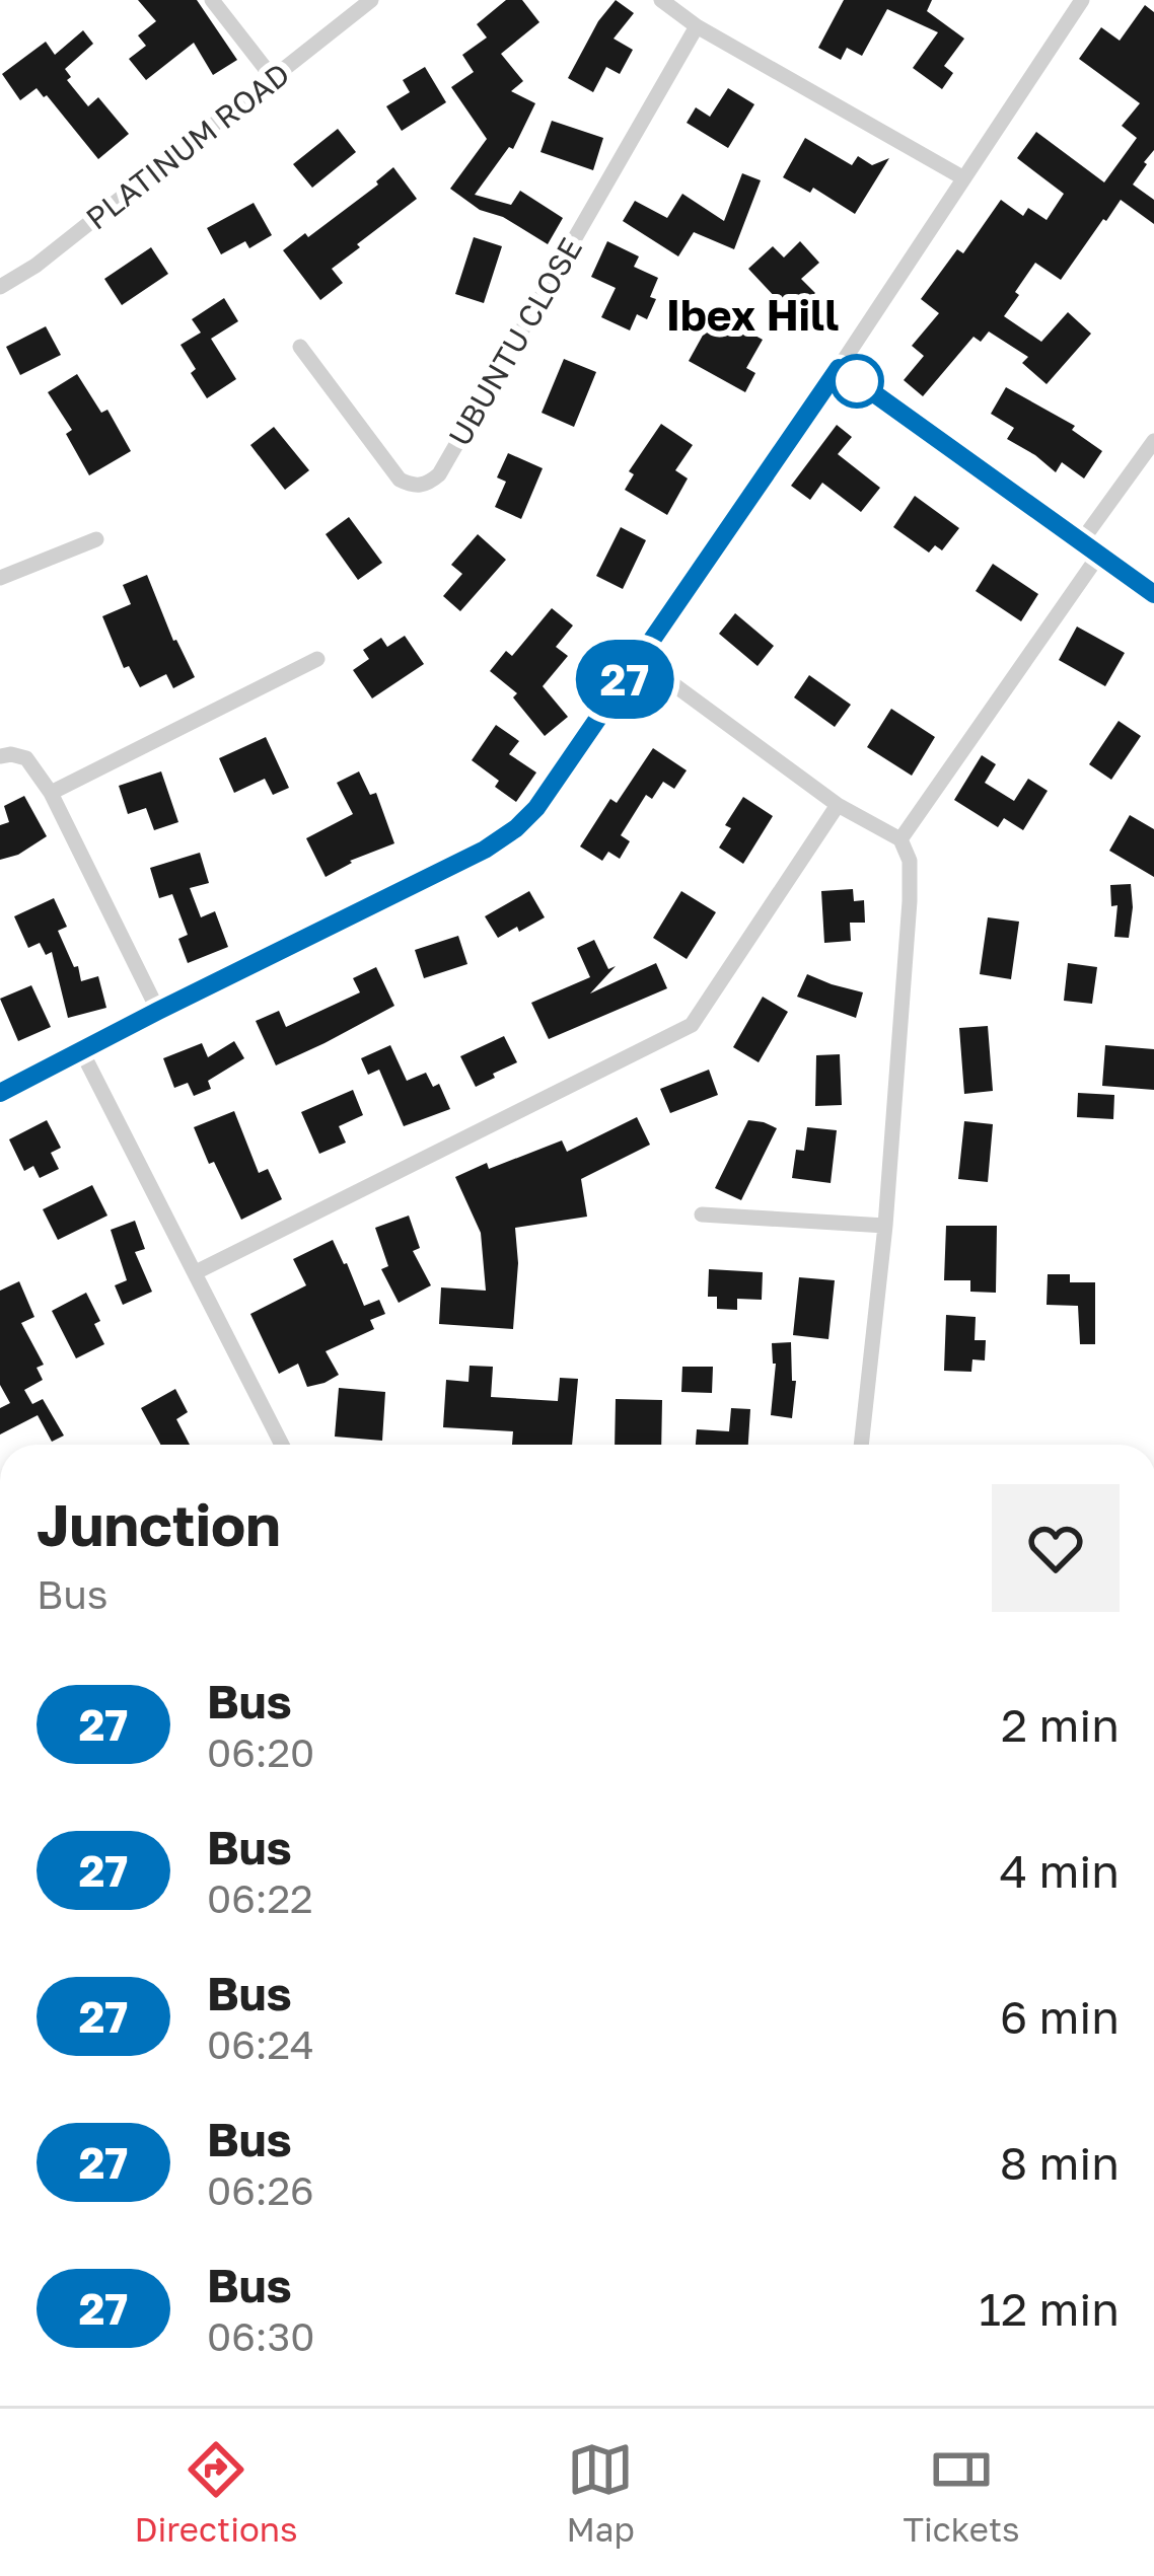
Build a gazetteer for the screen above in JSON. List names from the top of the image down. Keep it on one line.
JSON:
{"streets":{"street":["PLATINUM ROAD","UBUNTU CLOSE"]},"districts":["Ibex Hill"],"lines":["bus line 27"],"page":{"on_map":"27","heading":["Junction","Bus"],"list":[{"mark":"27","name":"Bus","note":"06:20","value":"2 min"},{"mark":"27","name":"Bus","note":"06:22","value":"4 min"},{"mark":"27","name":"Bus","note":"06:24","value":"6 min"},{"mark":"27","name":"Bus","note":"06:26","value":"8 min"},{"mark":"27","name":"Bus","note":"06:30","value":"12 min"}],"tabs":["Directions","Map","Tickets"]}}
